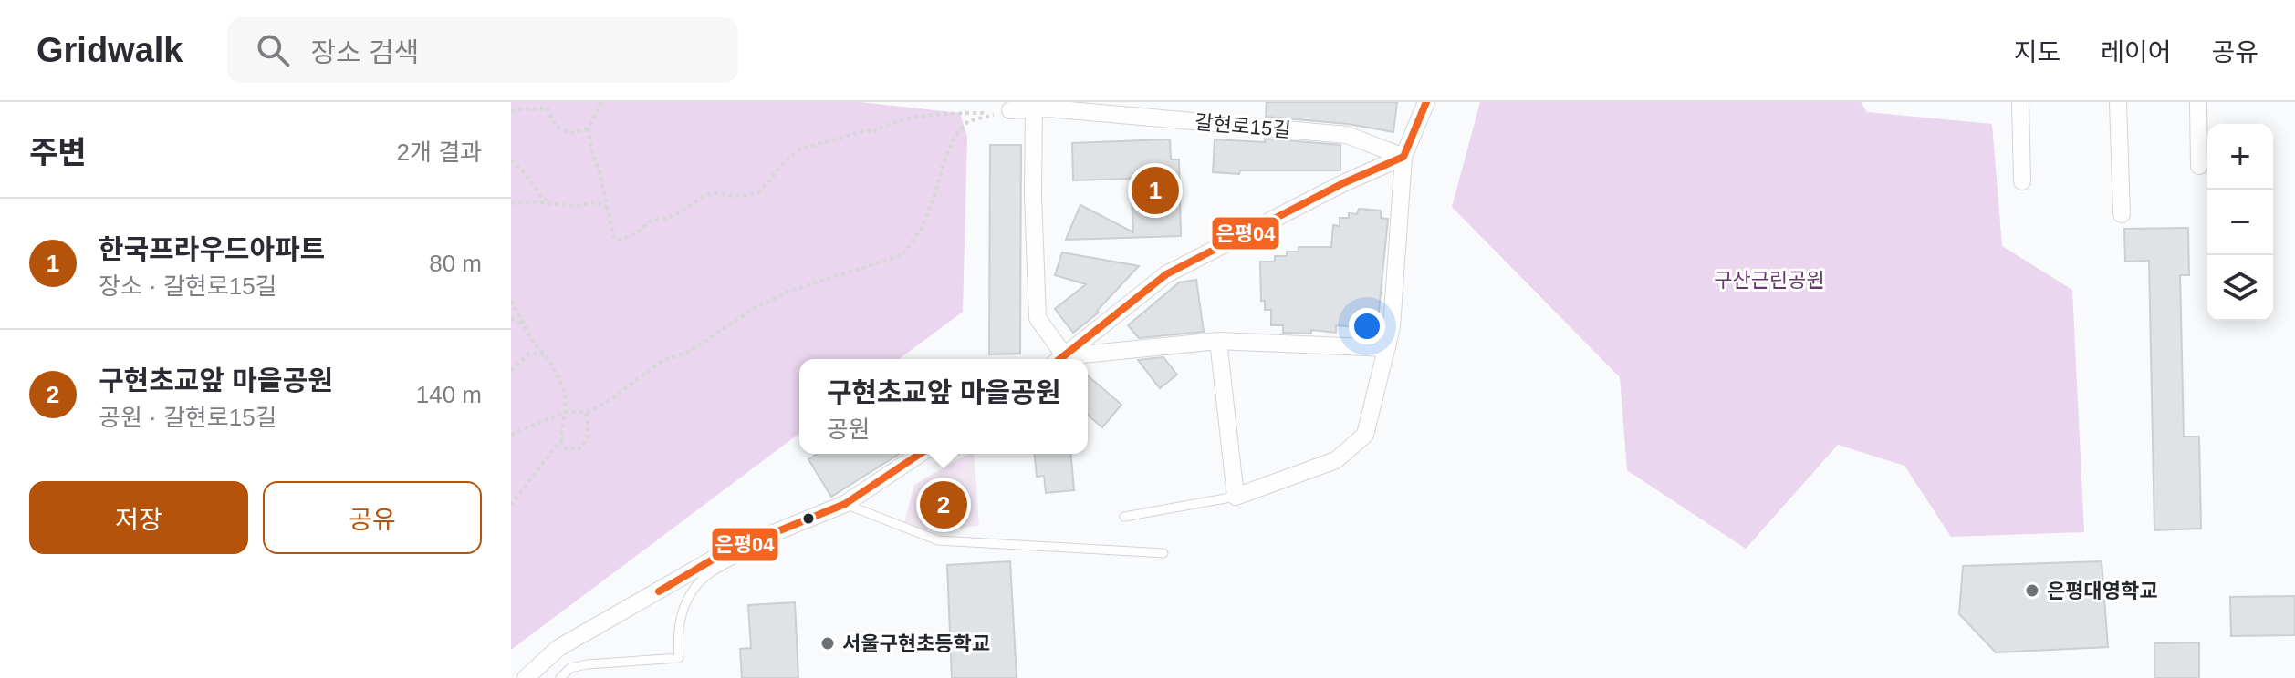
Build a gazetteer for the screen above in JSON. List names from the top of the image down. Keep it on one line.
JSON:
{"streets":{"street":["갈현로15길"]},"parks":["구산근린공원"],"places":["은평대영학교","서울구현초등학교"],"lines":["transit line 은평04"],"page":{"header":"Gridwalk","search":"장소 검색","nav":["지도","레이어","공유"],"heading":["주변","2개 결과"],"map_buttons":["+","−"],"pins":["1","2"],"list":[{"mark":"1","name":"한국프라우드아파트","note":"장소 · 갈현로15길","value":"80 m"},{"mark":"2","name":"구현초교앞 마을공원","note":"공원 · 갈현로15길","value":"140 m"}],"popup":["구현초교앞 마을공원","공원"],"buttons":["저장","공유"]}}
